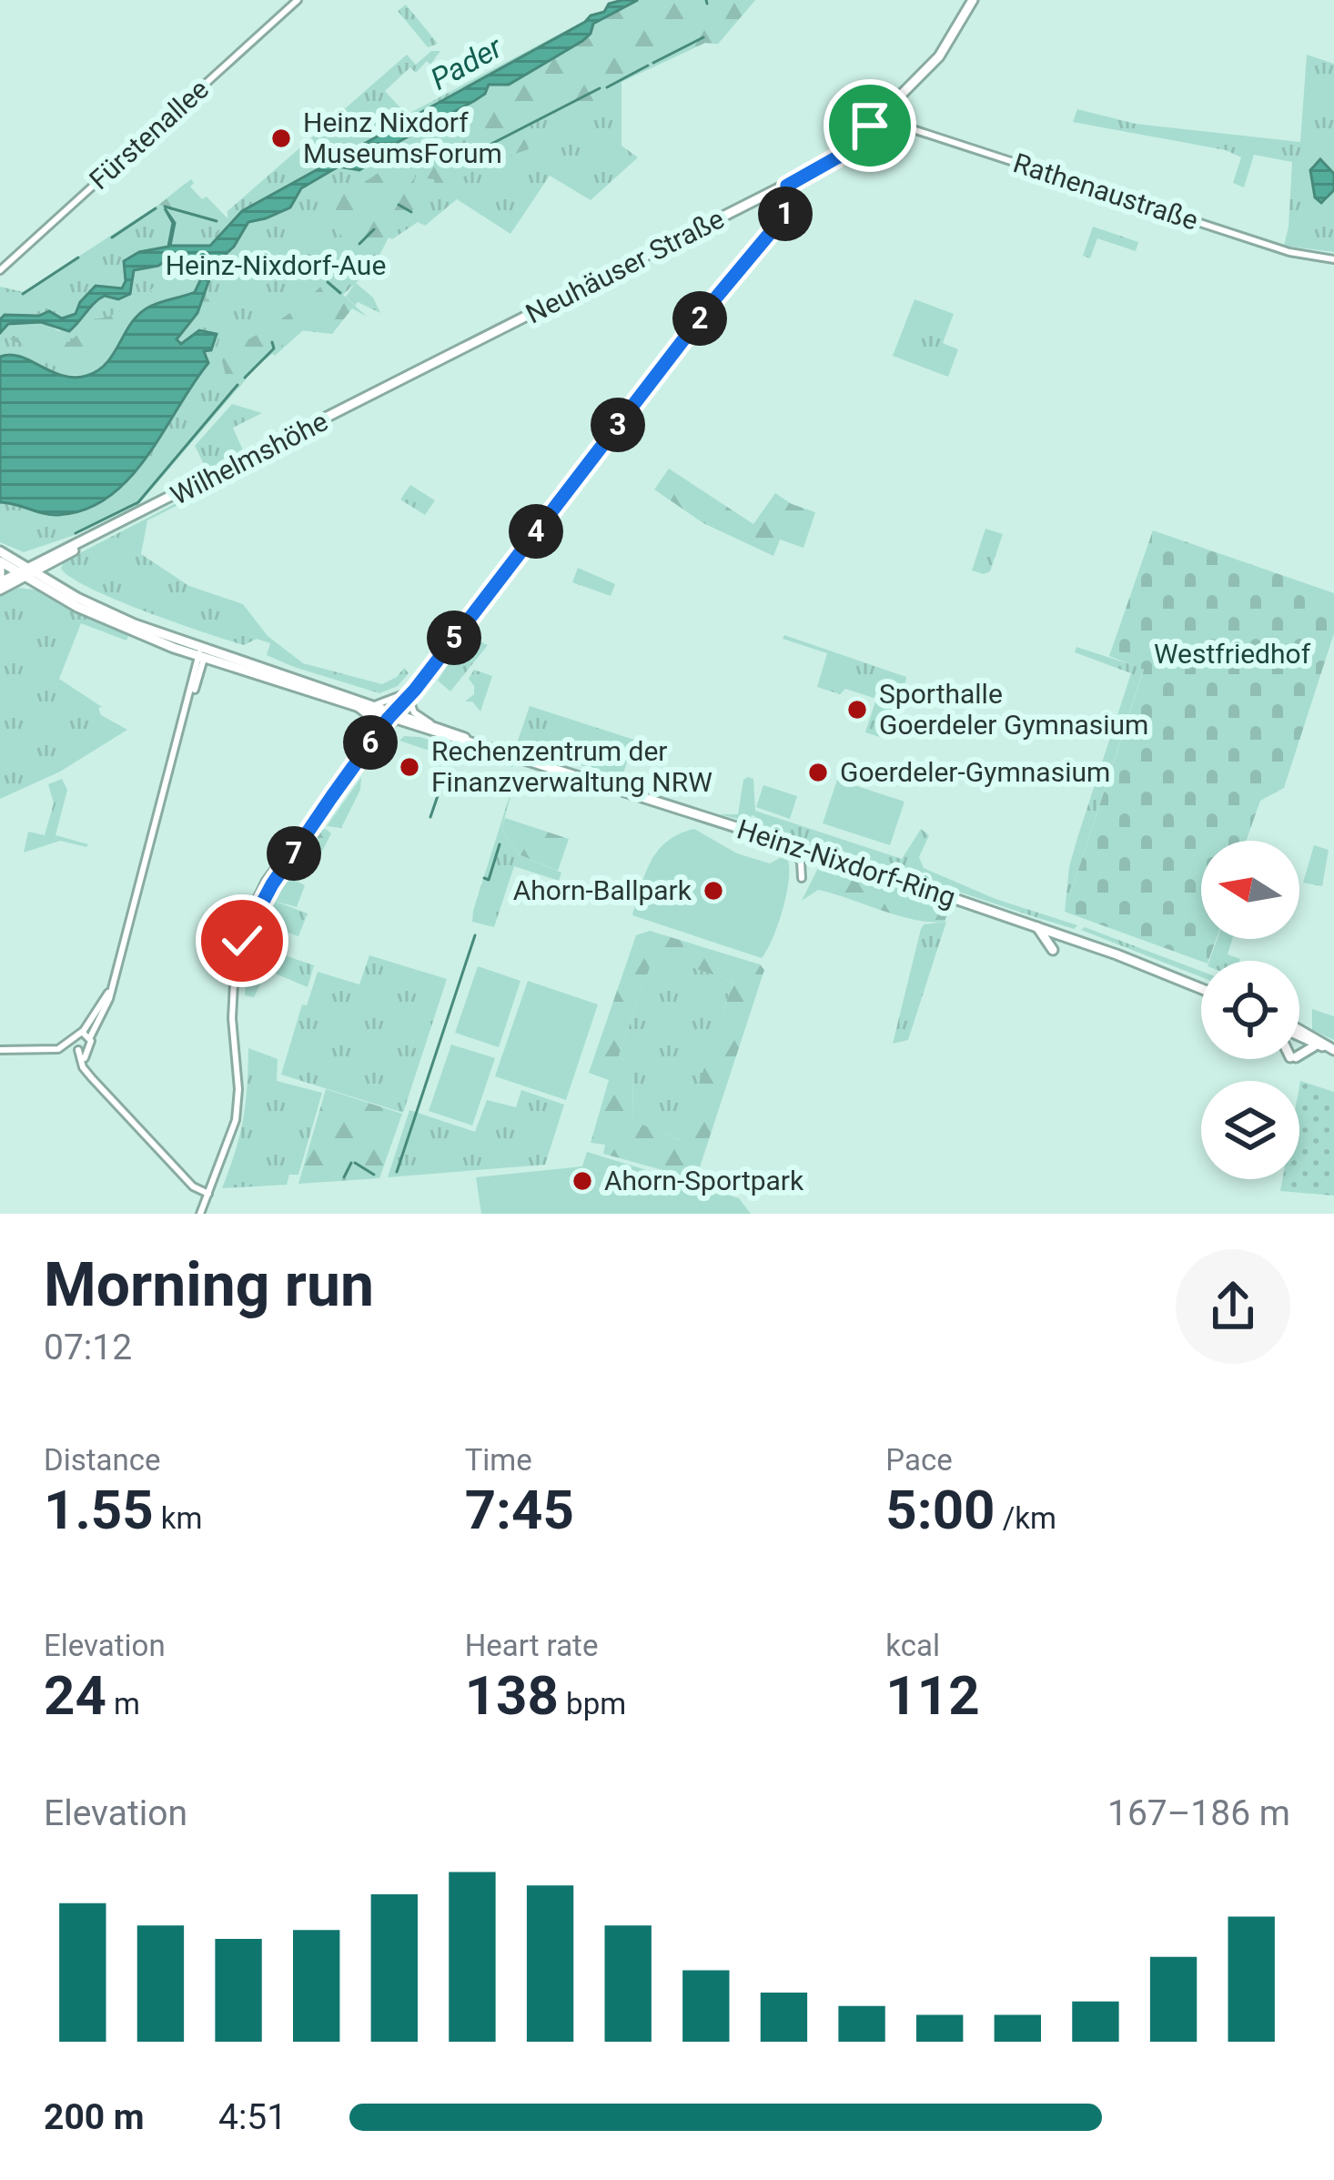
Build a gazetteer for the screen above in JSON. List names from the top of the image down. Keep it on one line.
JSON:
{"streets":{"main road":["Neuhäuser Straße","Wilhelmshöhe","Heinz-Nixdorf-Ring"],"street":["Fürstenallee","Rathenaustraße"]},"crossings":[["Rathenaustraße","Neuhäuser Straße"],["Neuhäuser Straße","Wilhelmshöhe"],["Wilhelmshöhe","Heinz-Nixdorf-Ring"]],"water":["Pader"],"parks":["Heinz-Nixdorf-Aue","Westfriedhof"],"places":["Heinz Nixdorf MuseumsForum","Sporthalle Goerdeler Gymnasium","Rechenzentrum der Finanzverwaltung NRW","Goerdeler-Gymnasium","Ahorn-Ballpark","Ahorn-Sportpark"],"north":"left","page":{"pins":["1","2","3","4","5","6","7"],"heading":["Morning run","07:12"],"stats":[["Distance","1.55 km"],["Time","7:45"],["Pace","5:00 /km"],["Elevation","24 m"],["Heart rate","138 bpm"],["kcal","112"]],"chart":["Elevation","167–186 m"],"list":[{"name":"200 m","note":"4:51"}]}}
